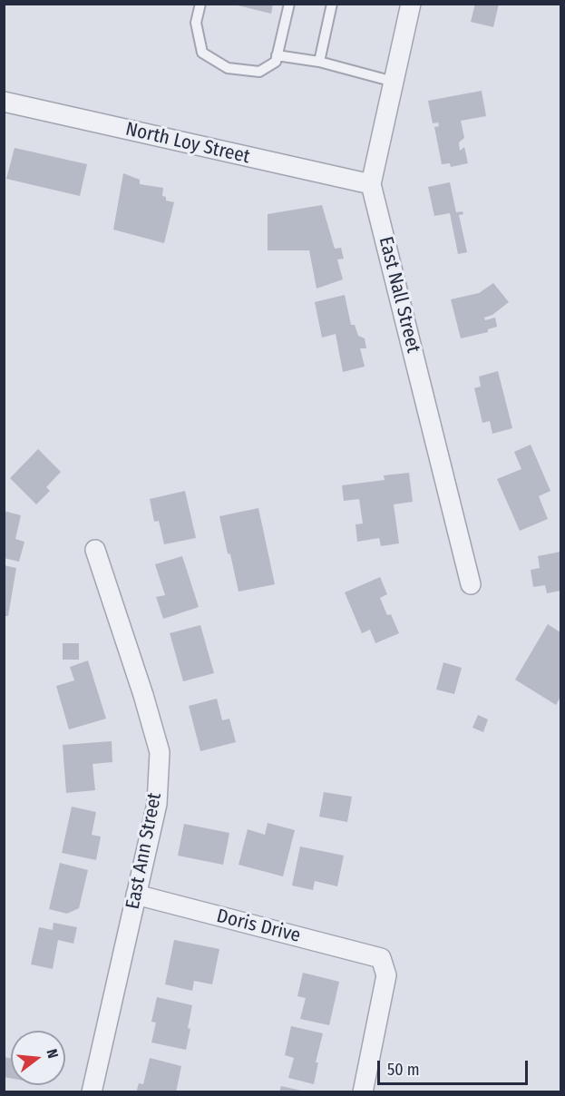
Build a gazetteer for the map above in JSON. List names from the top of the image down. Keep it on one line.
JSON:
{"streets":{"street":["North Loy Street","East Nall Street","East Ann Street","Doris Drive"]},"crossings":[["North Loy Street","East Nall Street"],["East Ann Street","Doris Drive"]],"scale_bar":"50 m","north":"right"}
